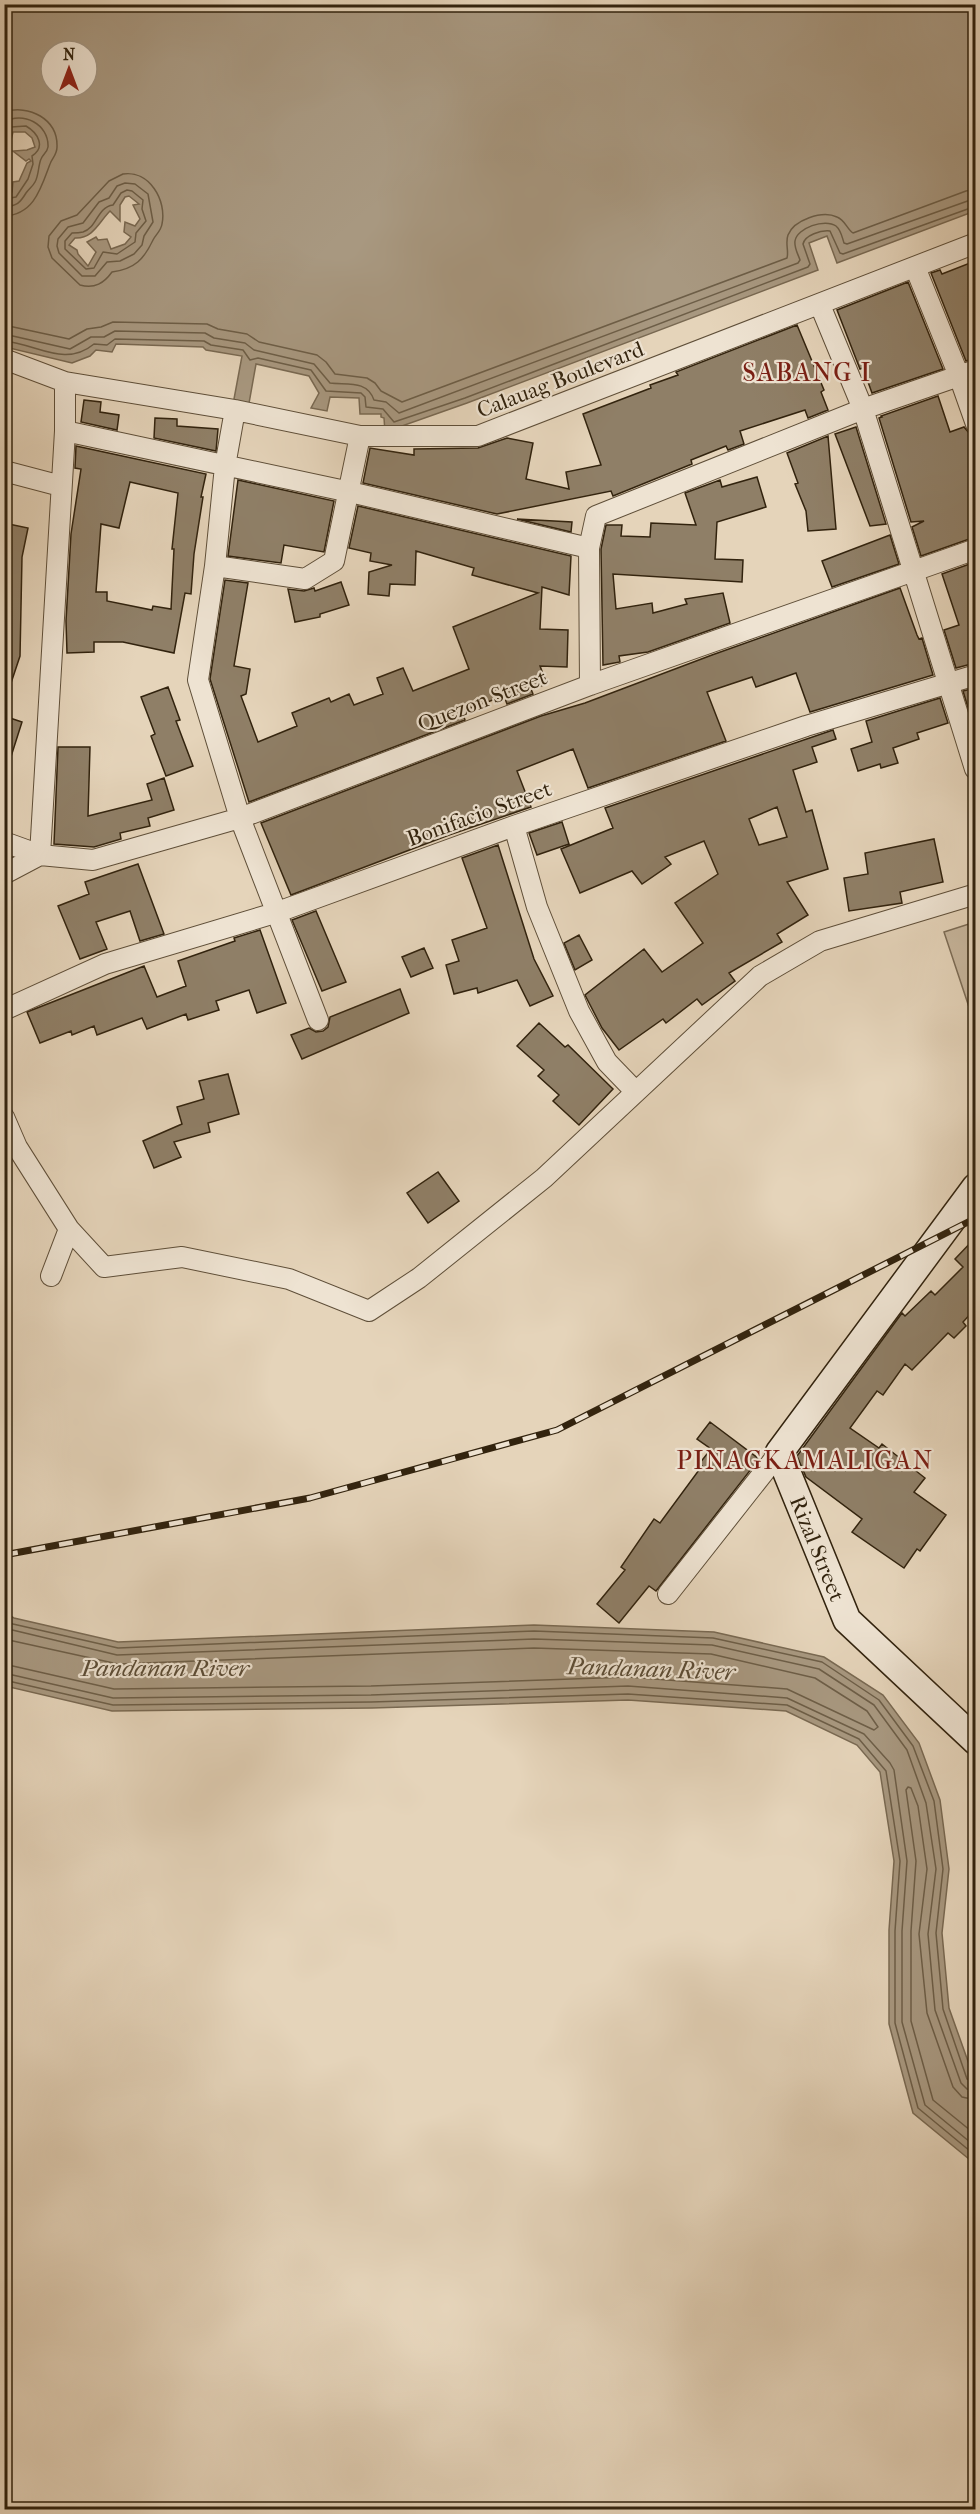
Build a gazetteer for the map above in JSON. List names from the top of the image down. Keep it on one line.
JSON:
{"streets":{"street":["Calauag Boulevard","Quezon Street","Bonifacio Street","Rizal Street"]},"districts":["SABANG I","PINAGKAMALIGAN"],"water":["Pandanan River"],"north":"top"}
